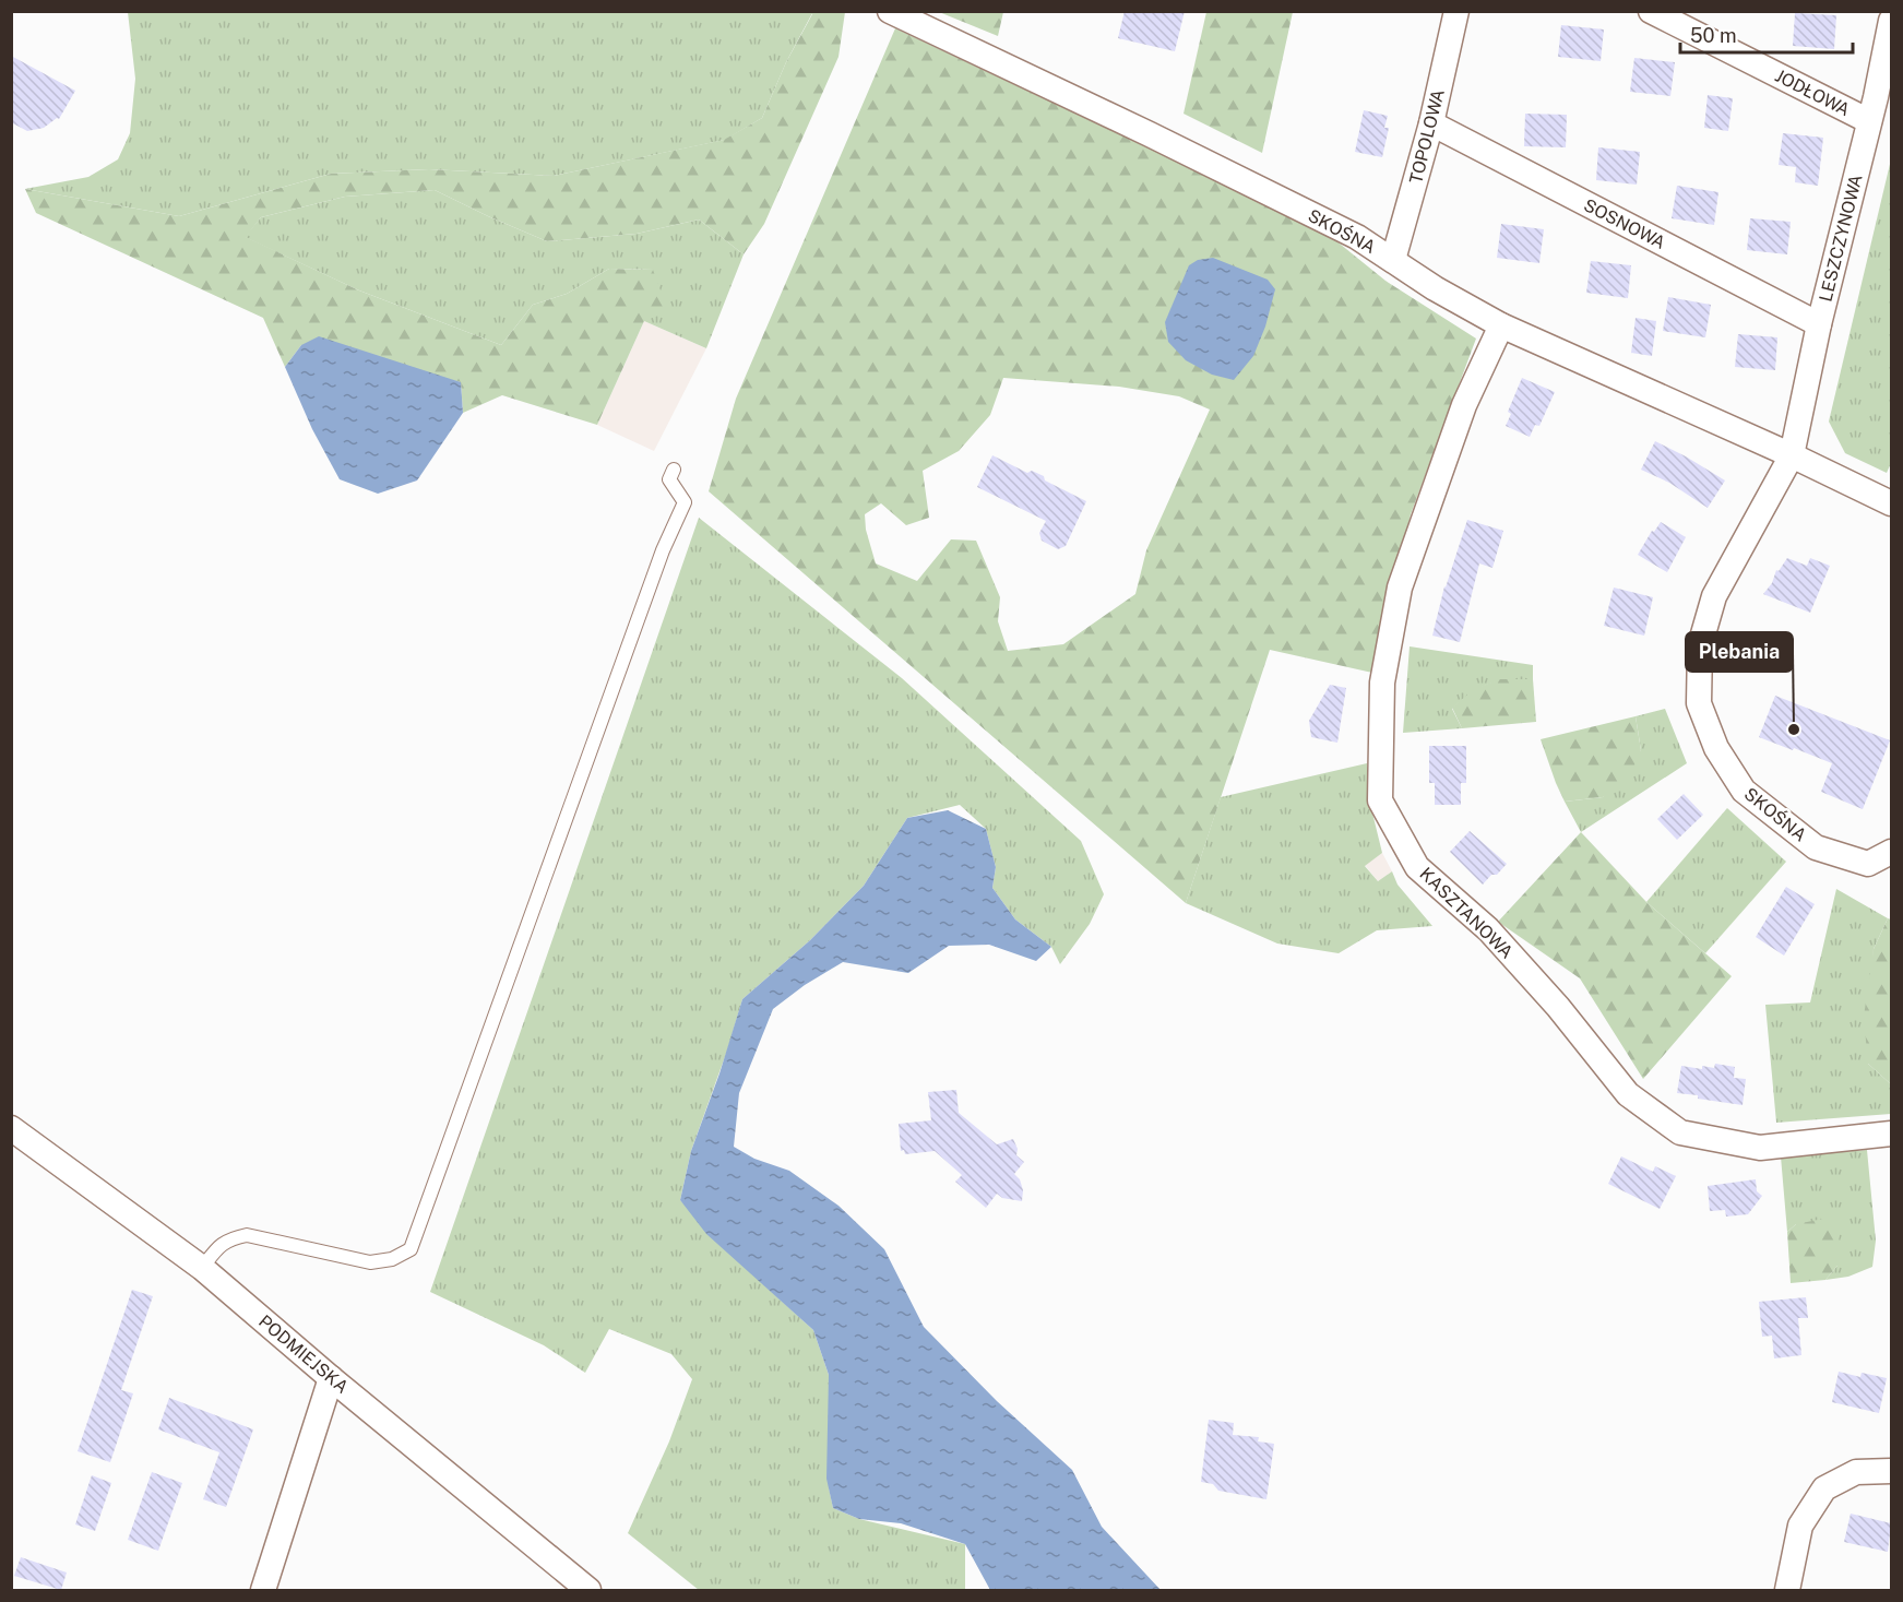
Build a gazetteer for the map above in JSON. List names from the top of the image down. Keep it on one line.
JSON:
{"streets":{"street":["JODŁOWA","TOPOLOWA","SOSNOWA","SKOŚNA","LESZCZYNOWA","KASZTANOWA","PODMIEJSKA"]},"crossings":[["JODŁOWA","LESZCZYNOWA"],["TOPOLOWA","SOSNOWA"],["TOPOLOWA","SKOŚNA"],["SOSNOWA","LESZCZYNOWA"],["SKOŚNA","LESZCZYNOWA"],["SKOŚNA","KASZTANOWA"]],"places":["Plebania"],"scale_bar":"50 m"}
